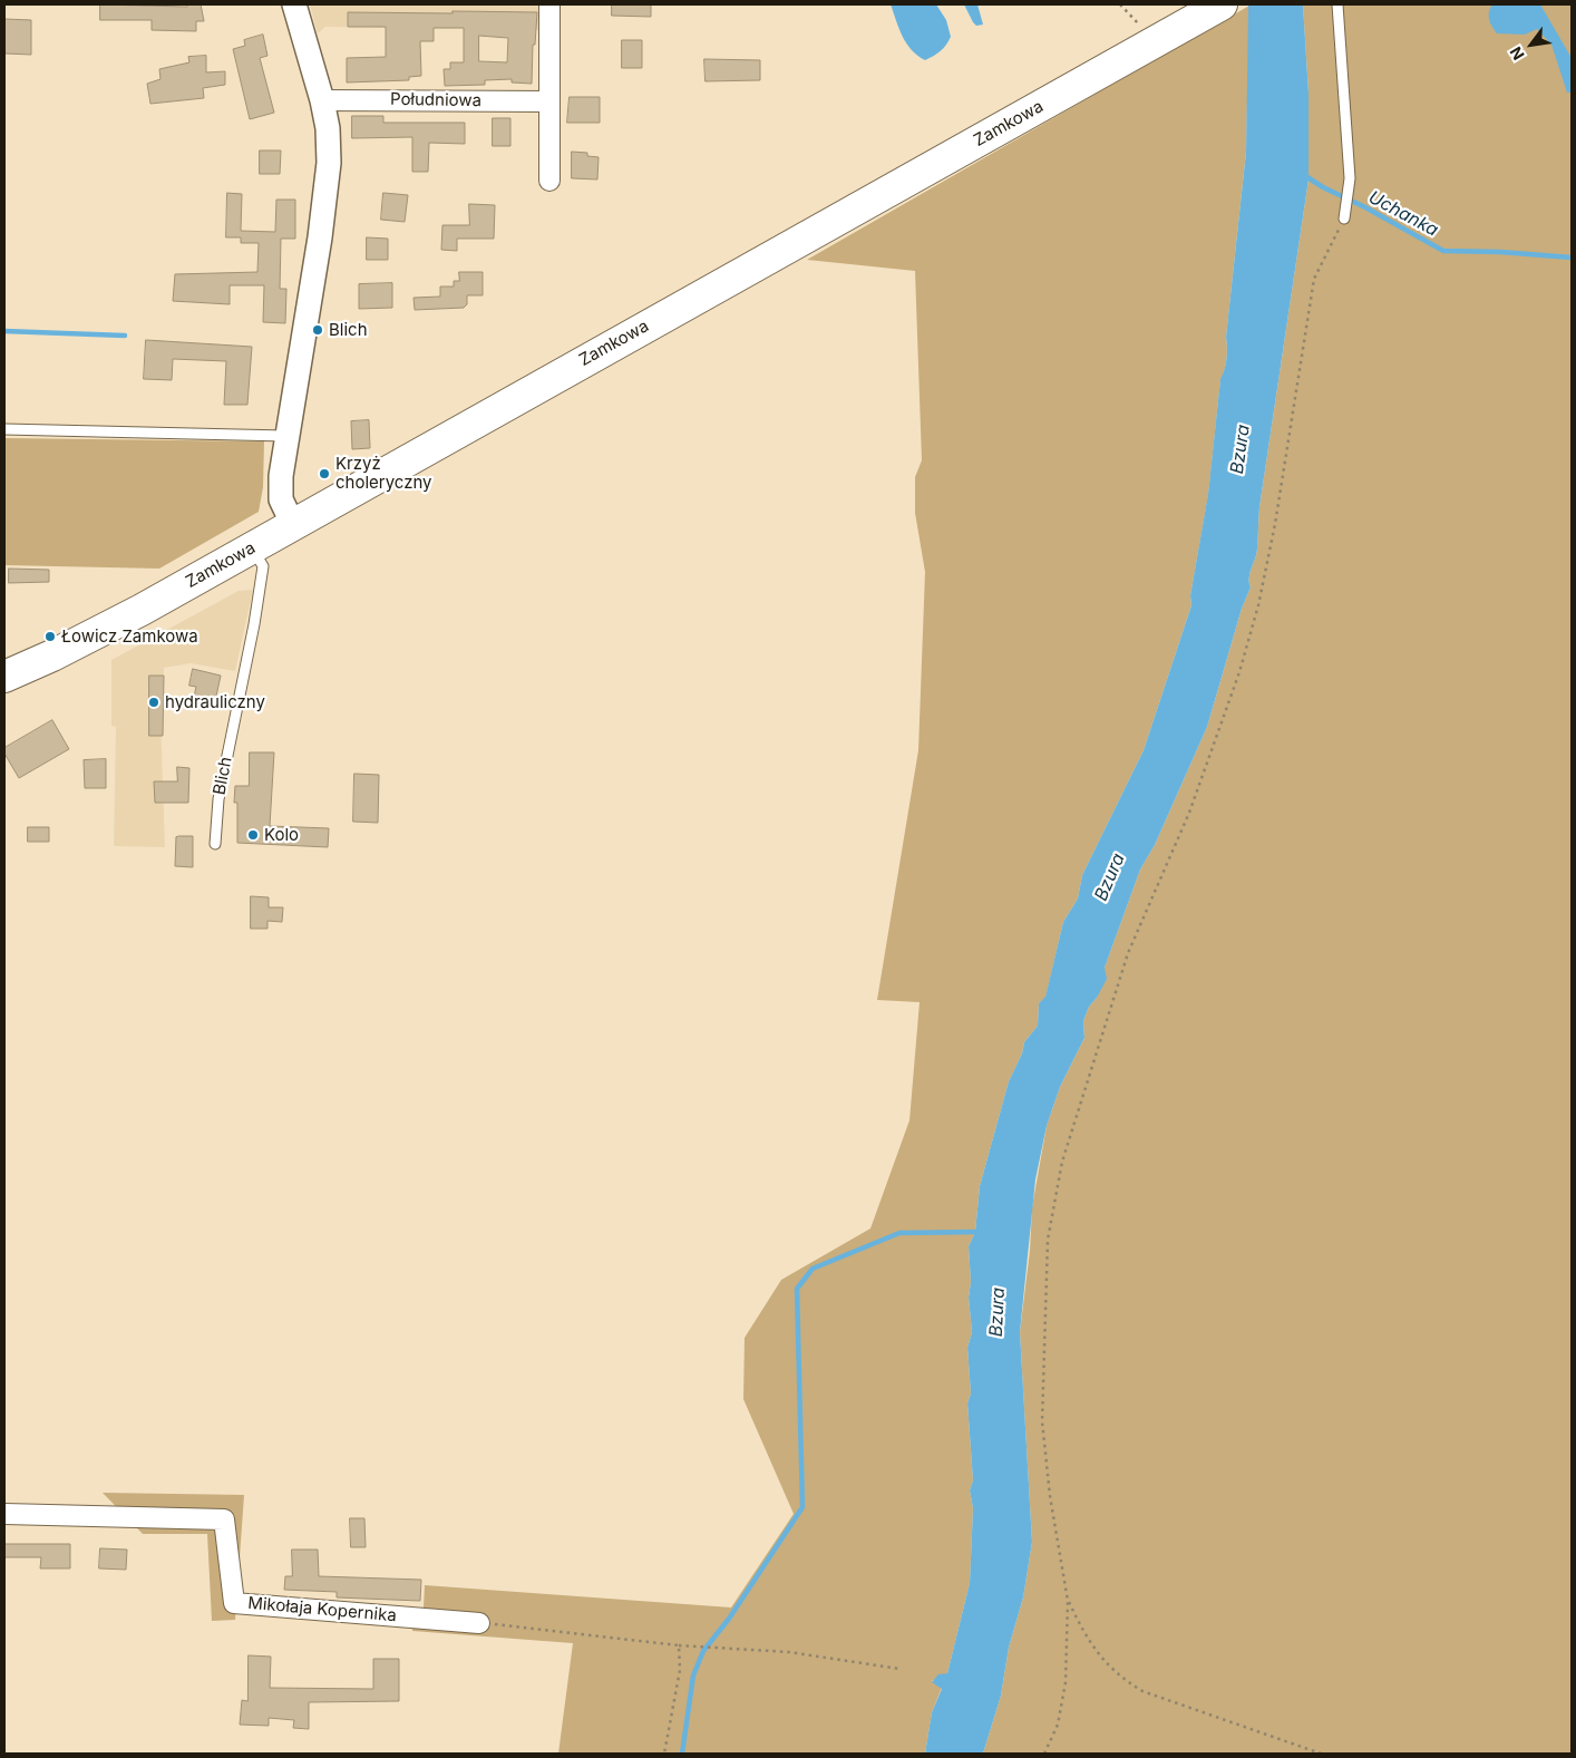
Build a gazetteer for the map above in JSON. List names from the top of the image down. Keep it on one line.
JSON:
{"streets":{"main road":["Zamkowa"],"street":["Południowa","Mikołaja Kopernika"],"lane":["Blich"]},"crossings":[["Zamkowa","Blich"]],"water":["Uchanka","Bzura"],"places":["Blich","Krzyż choleryczny","Łowicz Zamkowa","hydrauliczny","Kolo"],"north":"bottom left"}
